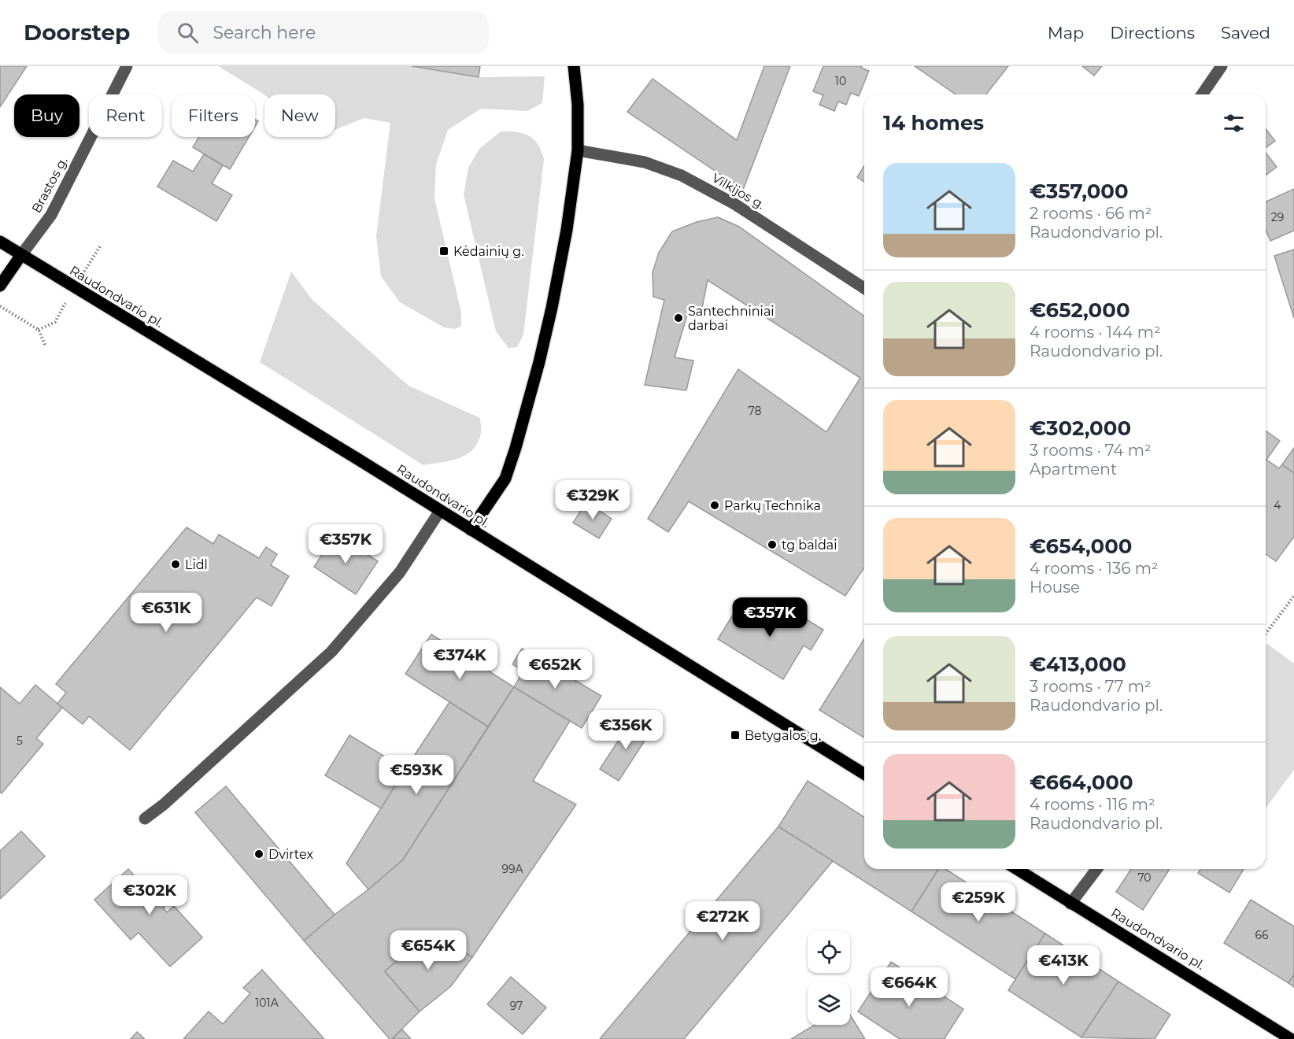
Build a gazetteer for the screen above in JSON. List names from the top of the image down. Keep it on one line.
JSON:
{"streets":{"main road":["Brastos g.","Raudondvario pl."],"street":["Vilkijos g."]},"crossings":[["Brastos g.","Raudondvario pl."]],"places":{"transit":["Kėdainių g.","Betygalos g."],"other":["Santechniniai darbai","Parkų Technika","tg baldai","Lidl","Dvirtex"]},"house_numbers":["10","29","78","4","5","99A","70","66","101A","97"],"page":{"header":"Doorstep","search":"Search here","nav":["Map","Directions","Saved"],"chip":["Buy","Rent","Filters","New"],"heading":"14 homes","list":[{"name":"€357,000","note":"2 rooms · 66 m² · Raudondvario pl."},{"name":"€652,000","note":"4 rooms · 144 m² · Raudondvario pl."},{"name":"€302,000","note":"3 rooms · 74 m² · Apartment"},{"name":"€654,000","note":"4 rooms · 136 m² · House"},{"name":"€413,000","note":"3 rooms · 77 m² · Raudondvario pl."},{"name":"€664,000","note":"4 rooms · 116 m² · Raudondvario pl."}],"price":["€329K","€357K","€631K","€357K","€374K","€652K","€356K","€593K","€302K","€259K","€272K","€654K","€413K","€664K"]}}
